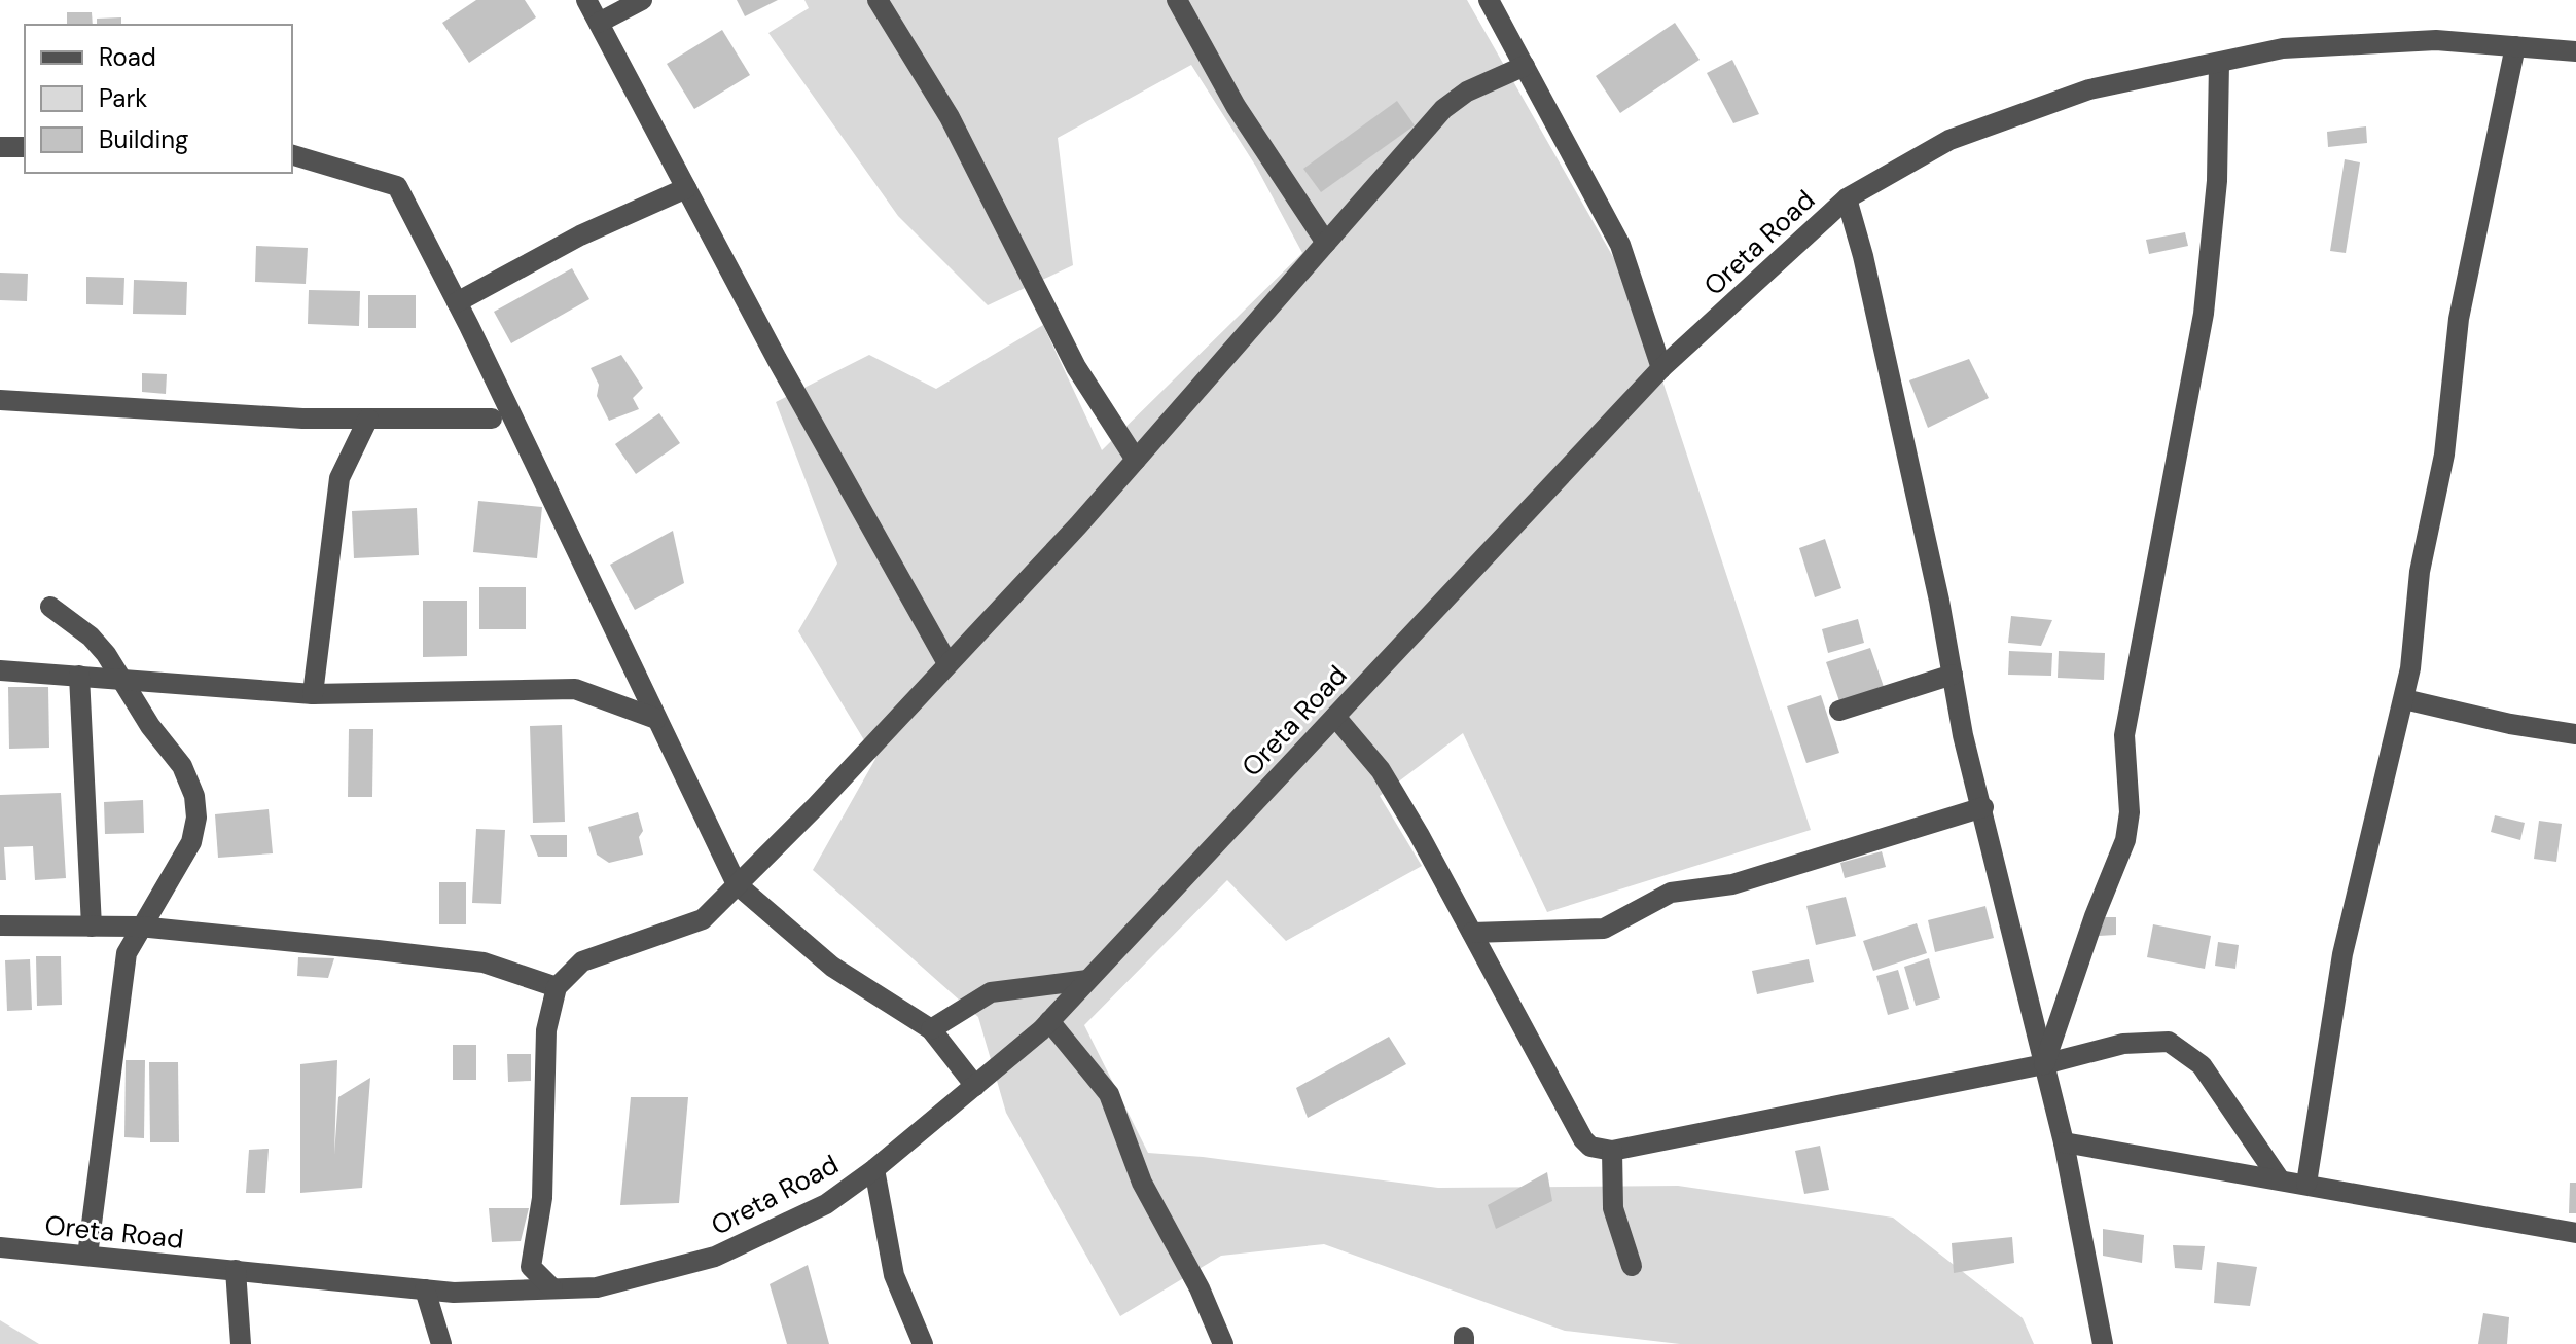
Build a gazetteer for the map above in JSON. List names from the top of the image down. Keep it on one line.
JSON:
{"streets":{"street":["Oreta Road"]},"legend":["Road","Park","Building"]}
